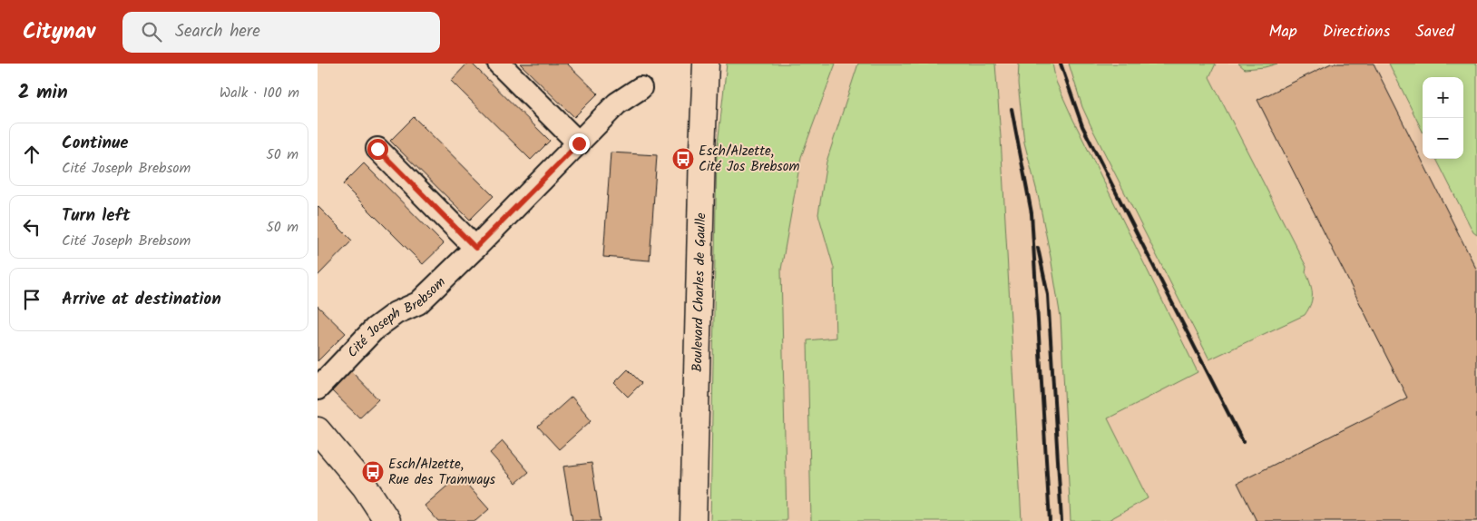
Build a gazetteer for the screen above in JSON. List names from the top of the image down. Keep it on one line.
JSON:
{"streets":{"main road":["Boulevard Charles de Gaulle"],"street":["Cité Joseph Brebsom"]},"places":{"bus stop":["Esch/Alzette, Cité Jos Brebsom","Esch/Alzette, Rue des Tramways"]},"page":{"header":"Citynav","search":"Search here","nav":["Map","Directions","Saved"],"heading":["2 min","Walk · 100 m"],"map_buttons":["+","−"],"list":[["Continue","Cité Joseph Brebsom","50 m"],["Turn left","Cité Joseph Brebsom","50 m"],"Arrive at destination"]}}
